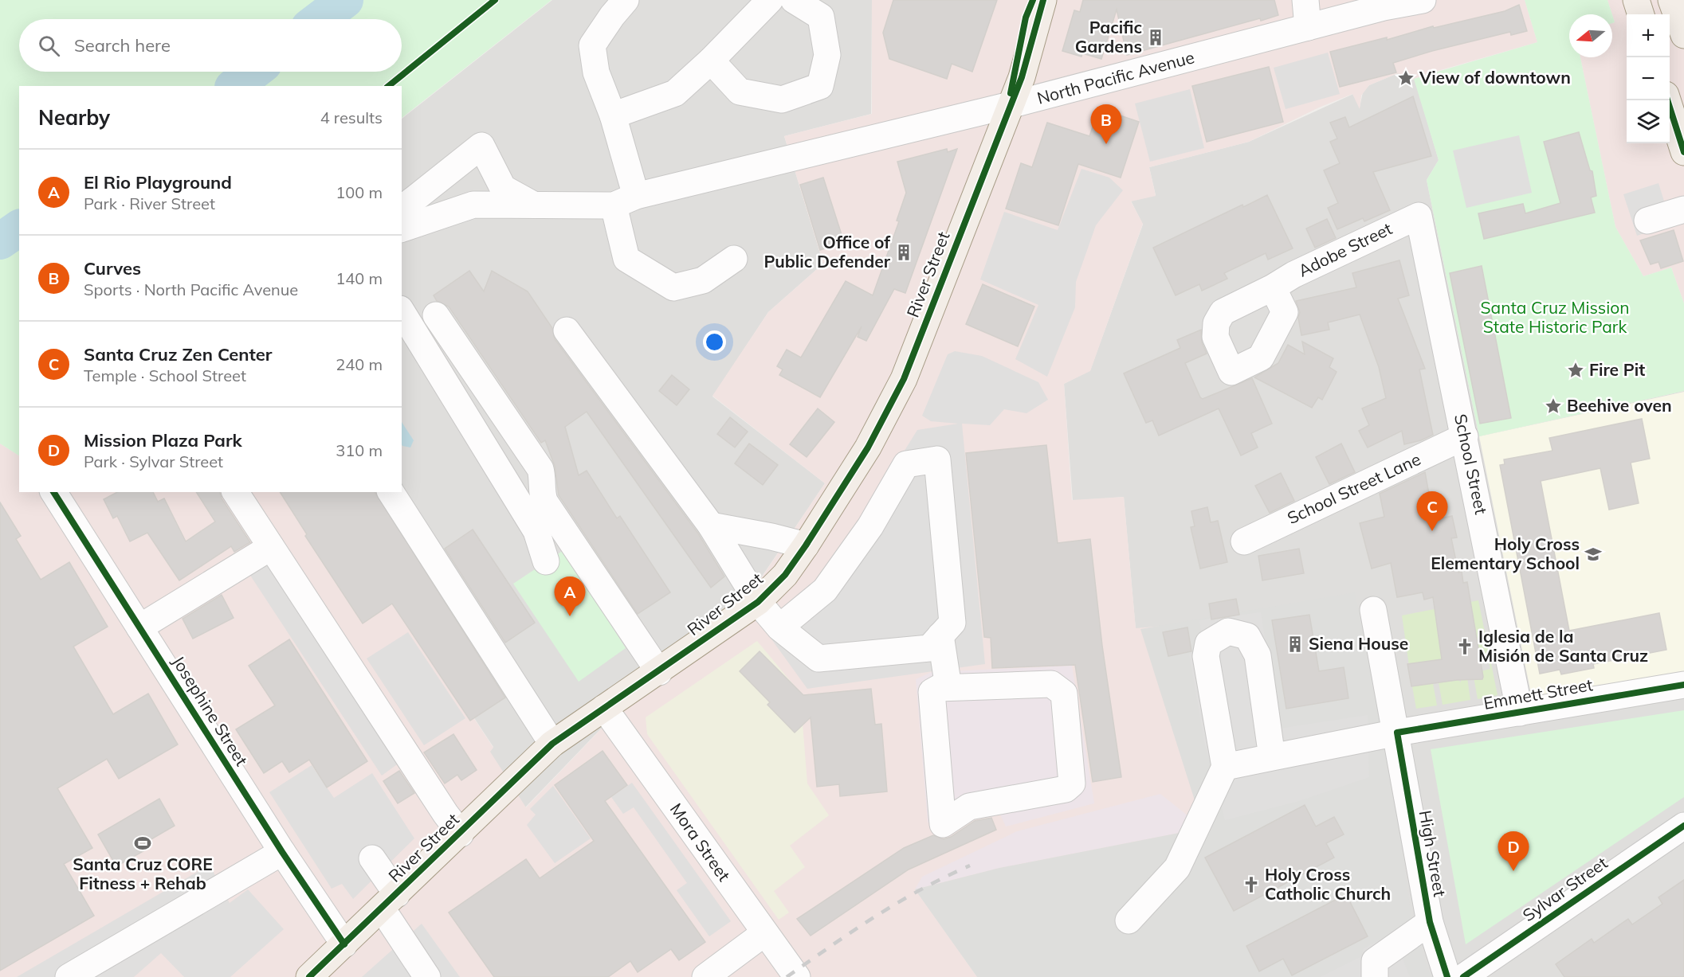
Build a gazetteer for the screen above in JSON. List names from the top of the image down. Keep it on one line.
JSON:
{"streets":{"main road":["River Street"],"street":["North Pacific Avenue","Adobe Street","School Street","School Street Lane","Emmett Street","Josephine Street","Mora Street","High Street","Sylvar Street"]},"crossings":[["North Pacific Avenue","River Street"],["Adobe Street","School Street"],["River Street","Josephine Street"],["River Street","Mora Street"],["School Street","School Street Lane"],["School Street","Emmett Street"],["Emmett Street","High Street"]],"parks":["Santa Cruz Mission State Historic Park"],"places":{"building":["Pacific Gardens","Office of Public Defender","Siena House"],"place":["View of downtown","Fire Pit","Beehive oven"],"school or university":["Holy Cross Elementary School"],"church":["Iglesia de la Misión de Santa Cruz","Holy Cross Catholic Church"],"sports":["Santa Cruz CORE Fitness + Rehab"]},"north":"left","page":{"map_buttons":["+","−"],"search":"Search here","heading":["Nearby","4 results"],"pins":["B","C","A","D"],"list":[{"mark":"A","name":"El Rio Playground","note":"Park · River Street","value":"100 m"},{"mark":"B","name":"Curves","note":"Sports · North Pacific Avenue","value":"140 m"},{"mark":"C","name":"Santa Cruz Zen Center","note":"Temple · School Street","value":"240 m"},{"mark":"D","name":"Mission Plaza Park","note":"Park · Sylvar Street","value":"310 m"}]}}
